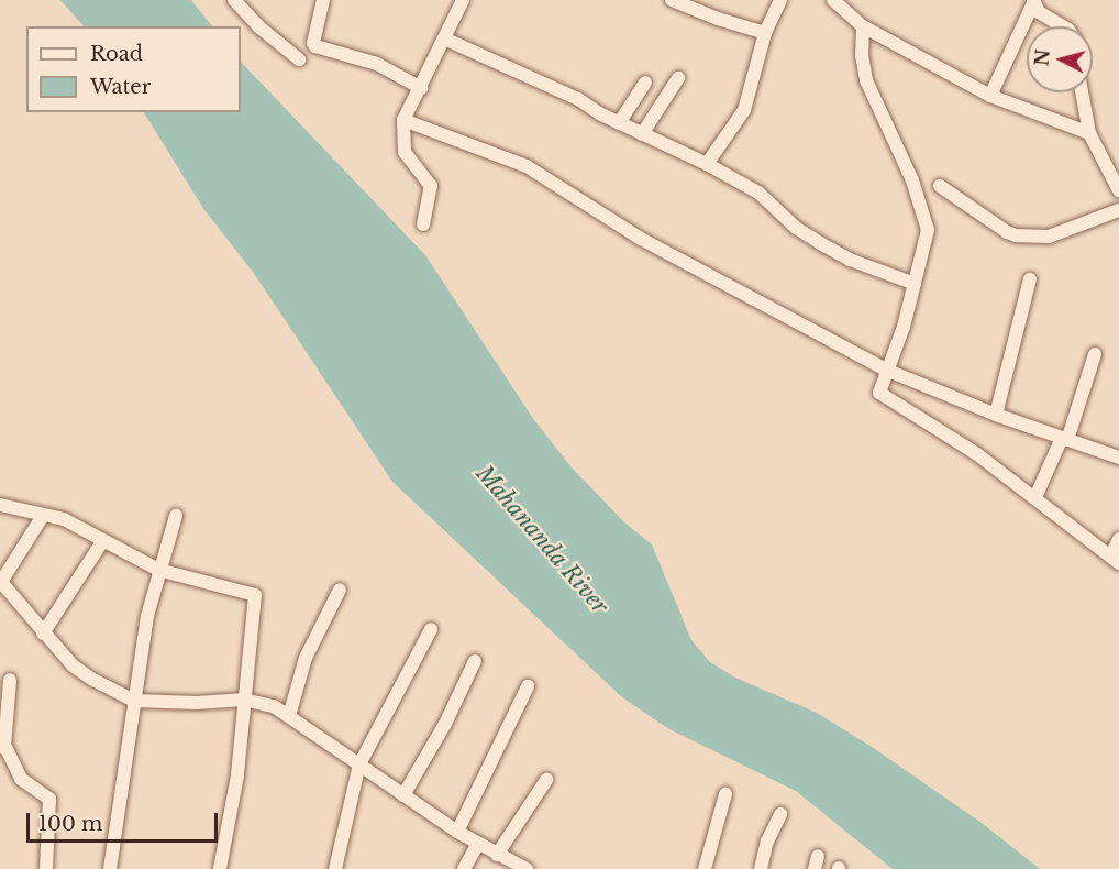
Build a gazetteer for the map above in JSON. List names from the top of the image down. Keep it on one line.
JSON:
{"water":["Mahananda River"],"legend":["Road","Water"],"scale_bar":"100 m","north":"left"}
